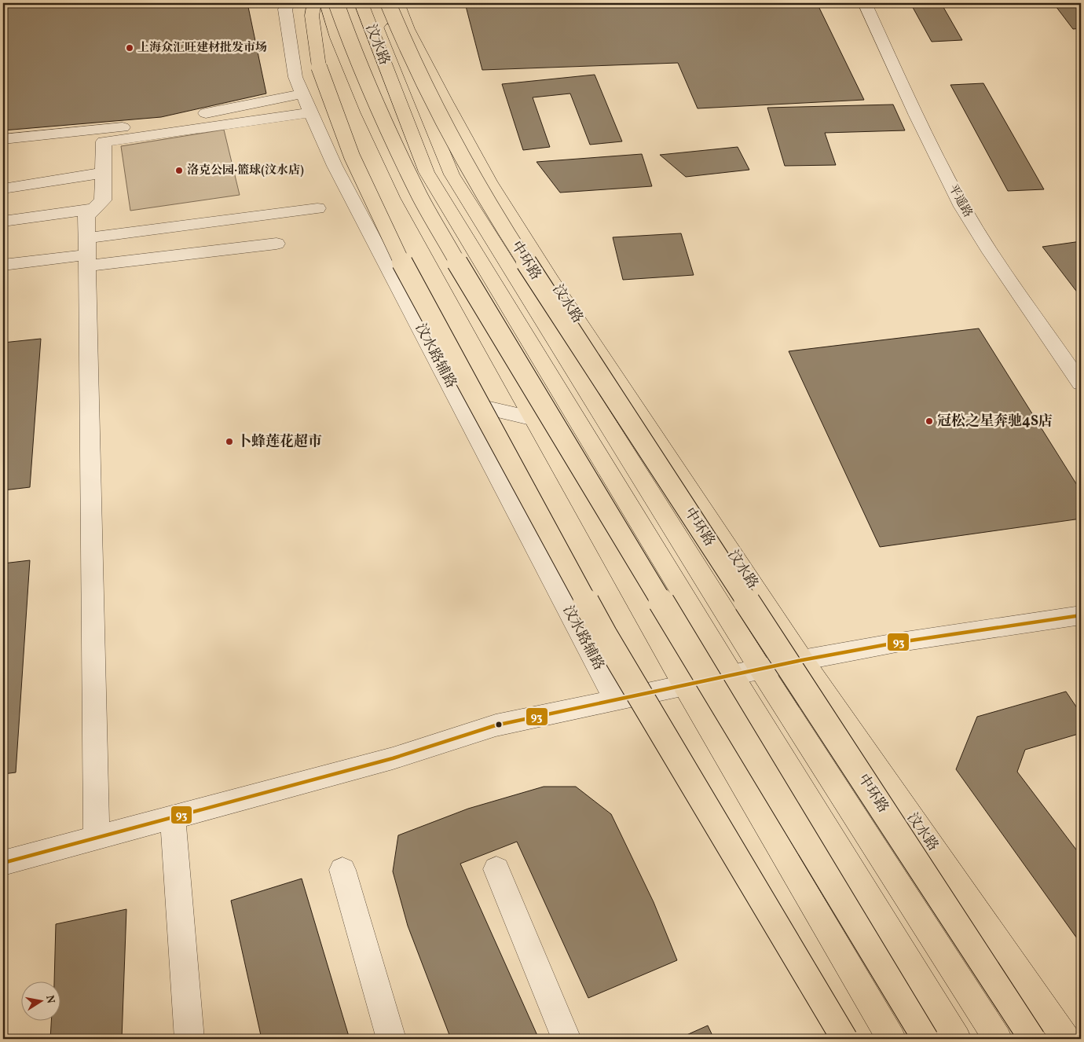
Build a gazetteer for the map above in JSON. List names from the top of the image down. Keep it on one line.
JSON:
{"streets":{"main road":["汶水路","中环路"],"street":["平遥路","汶水路辅路"]},"places":["上海众汇旺建材批发市场","洛克公园·篮球(汶水店)","冠松之星奔驰4S店","卜蜂莲花超市"],"lines":["transit line 93"],"north":"right"}
